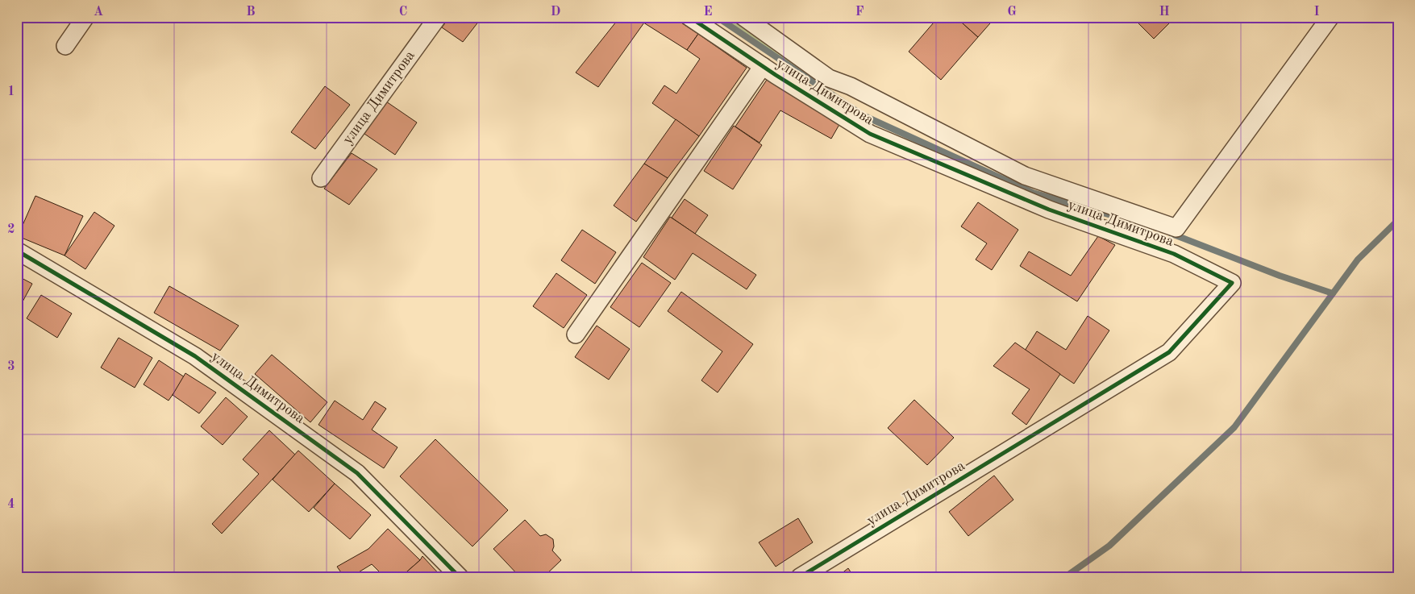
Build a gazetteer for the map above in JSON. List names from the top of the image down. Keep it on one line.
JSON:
{"streets":{"street":["улица Димитрова"]},"grid":{"columns":["A","B","C","D","E","F","G","H","I"],"rows":["1","2","3","4"]}}
